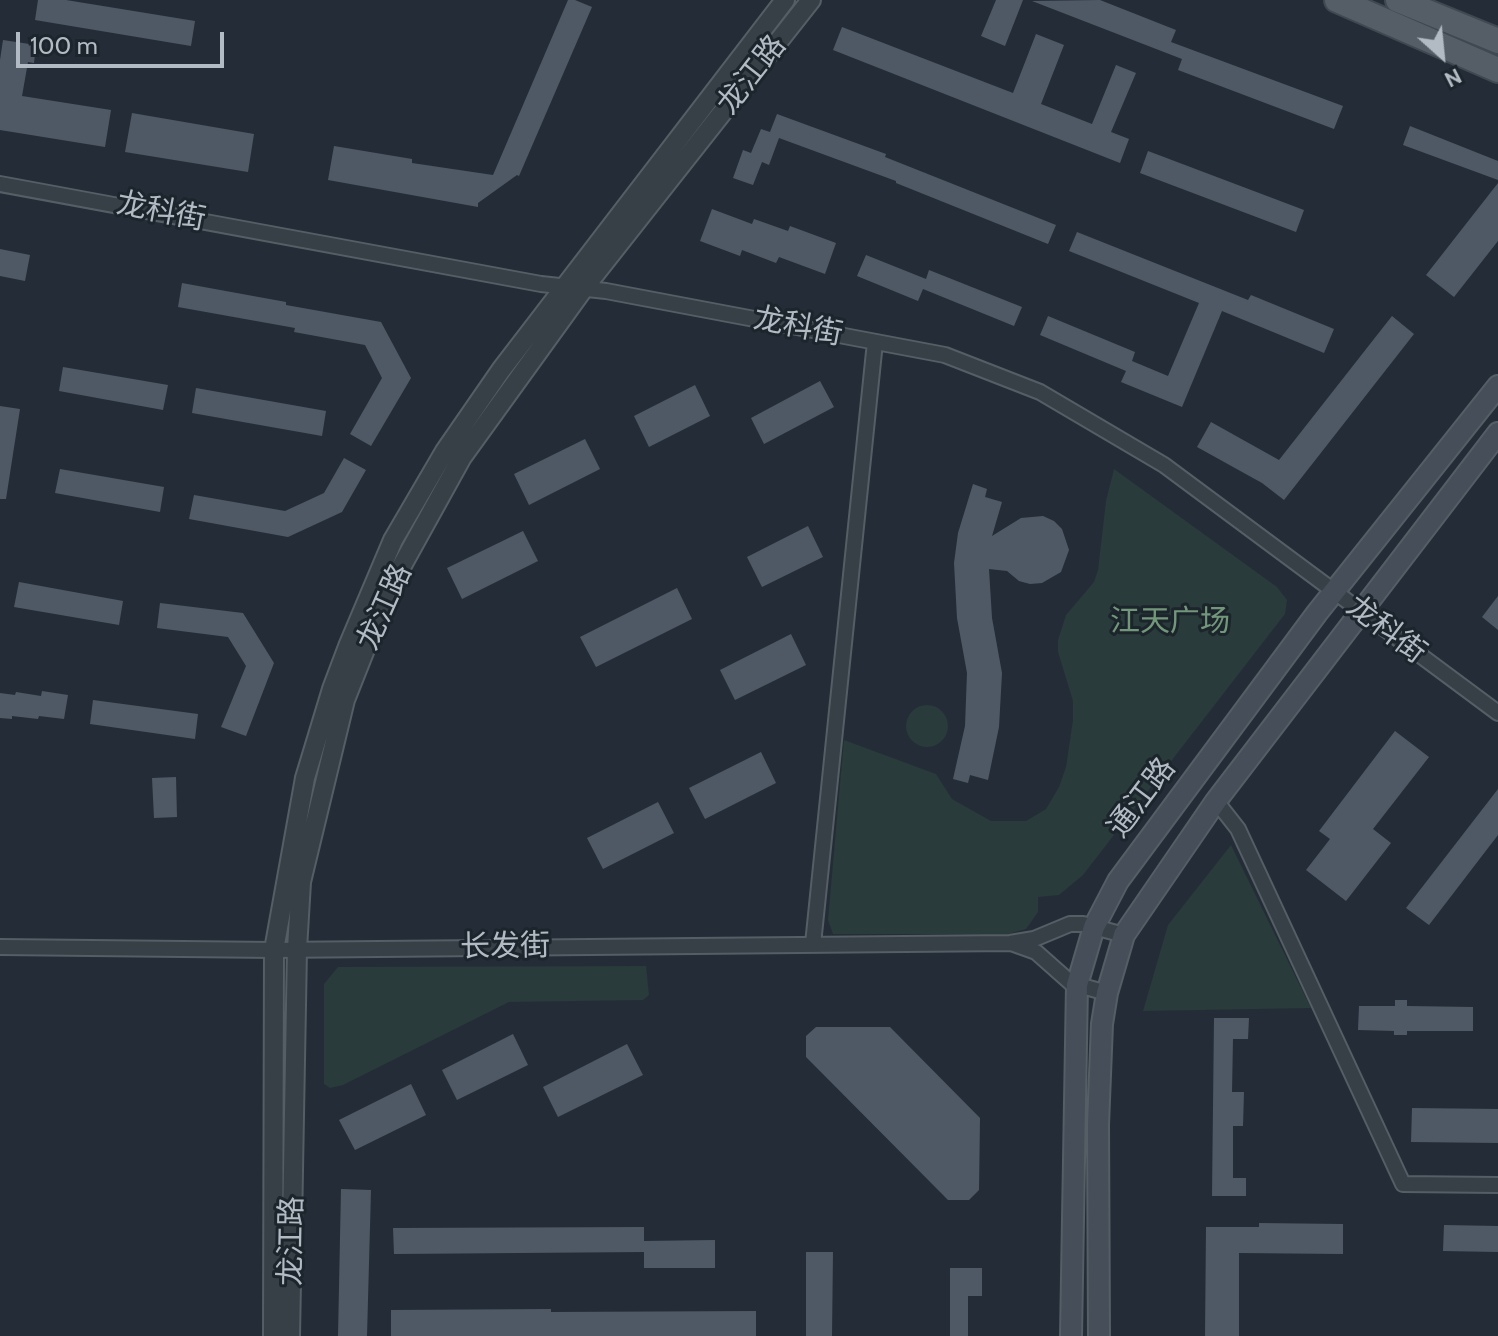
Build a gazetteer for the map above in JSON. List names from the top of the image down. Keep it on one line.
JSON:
{"streets":{"main road":["通江路"],"street":["龙江路","龙科街","长发街"]},"crossings":[["龙江路","龙科街"],["龙江路","长发街"],["龙科街","通江路"],["通江路","长发街"]],"parks":["江天广场"],"scale_bar":"100 m","north":"bottom right"}
